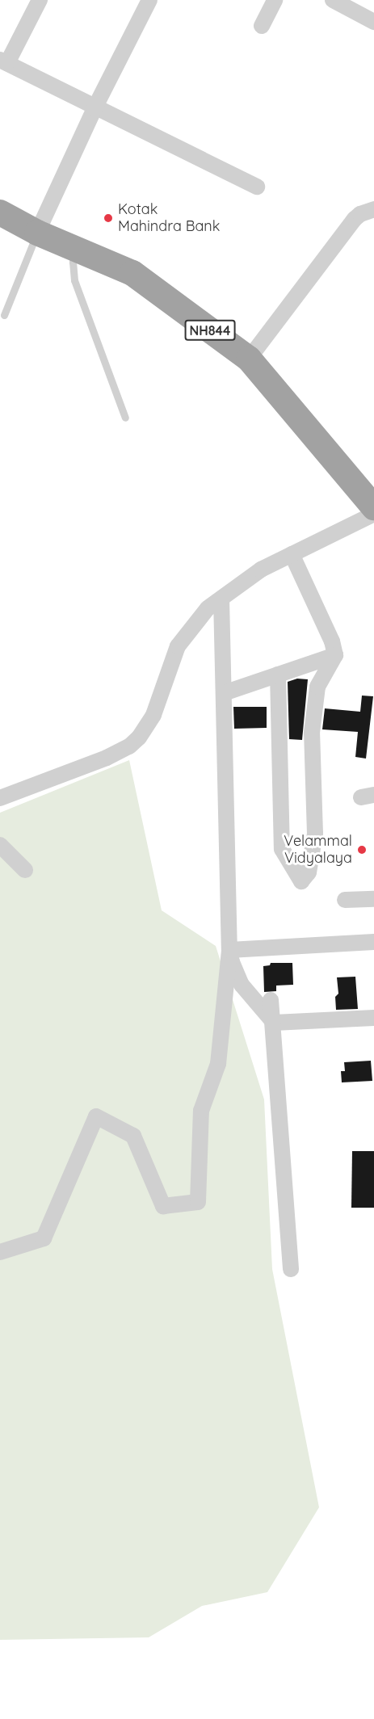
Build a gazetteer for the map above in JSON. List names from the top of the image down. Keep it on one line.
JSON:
{"streets":{"highway":["NH844"]},"places":["Kotak Mahindra Bank","Velammal Vidyalaya"]}
